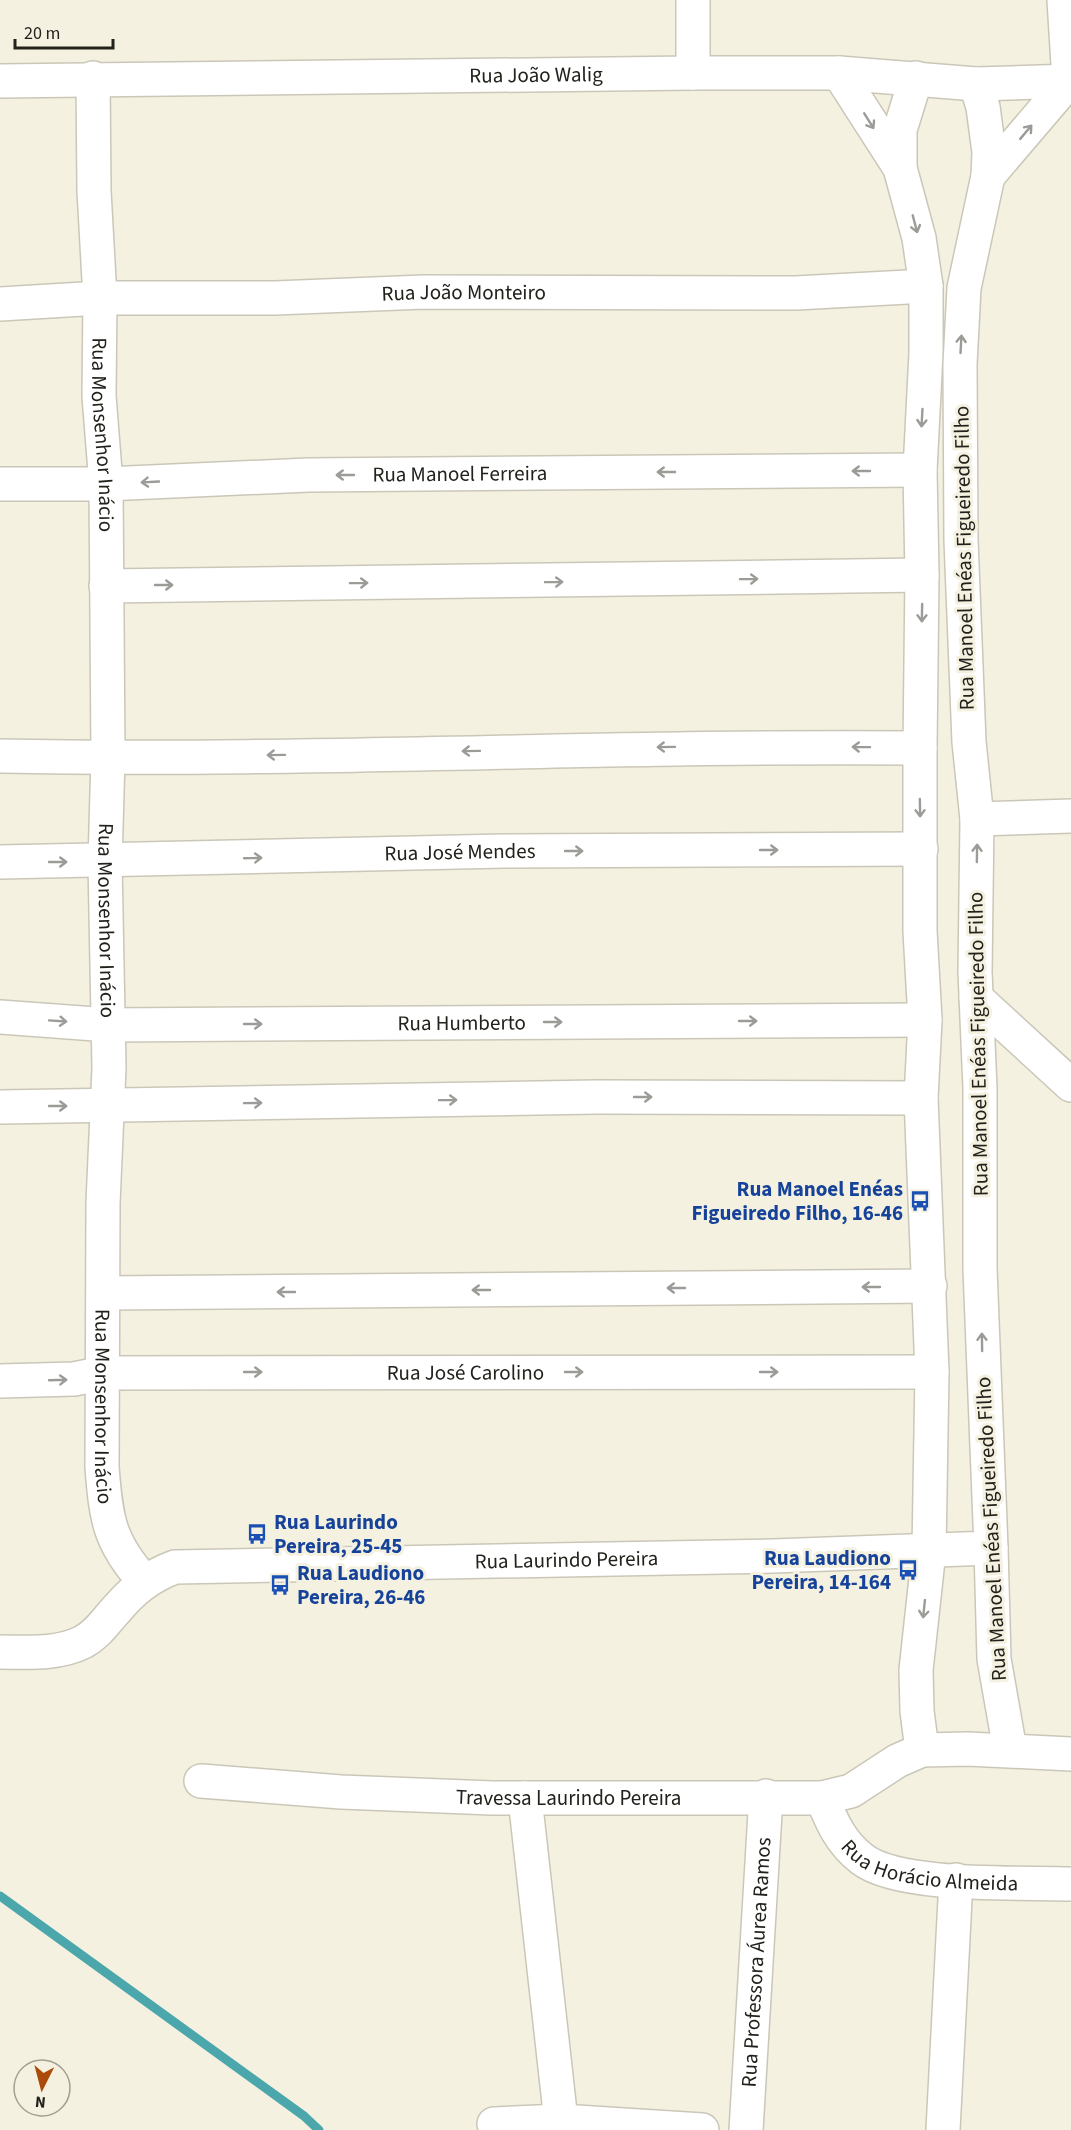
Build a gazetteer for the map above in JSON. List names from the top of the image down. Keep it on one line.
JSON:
{"streets":{"street":["Rua João Walig","Rua João Monteiro","Rua Monsenhor Inácio","Rua Manoel Ferreira","Rua Manoel Enéas Figueiredo Filho","Rua José Mendes","Rua Humberto","Rua José Carolino","Rua Laurindo Pereira","Travessa Laurindo Pereira","Rua Horácio Almeida","Rua Professora Áurea Ramos"]},"crossings":[["Rua João Walig","Rua Monsenhor Inácio"],["Rua João Walig","Rua Manoel Enéas Figueiredo Filho"],["Rua João Monteiro","Rua Monsenhor Inácio"],["Rua João Monteiro","Rua Manoel Enéas Figueiredo Filho"],["Rua Monsenhor Inácio","Rua Manoel Ferreira"],["Rua Monsenhor Inácio","Rua José Mendes"],["Rua Monsenhor Inácio","Rua Humberto"],["Rua Monsenhor Inácio","Rua José Carolino"],["Rua Monsenhor Inácio","Rua Laurindo Pereira"],["Rua Manoel Ferreira","Rua Manoel Enéas Figueiredo Filho"],["Rua Manoel Enéas Figueiredo Filho","Rua José Mendes"],["Rua Manoel Enéas Figueiredo Filho","Rua Humberto"],["Rua Manoel Enéas Figueiredo Filho","Rua José Carolino"],["Rua Manoel Enéas Figueiredo Filho","Rua Laurindo Pereira"],["Rua Manoel Enéas Figueiredo Filho","Travessa Laurindo Pereira"],["Travessa Laurindo Pereira","Rua Horácio Almeida"],["Travessa Laurindo Pereira","Rua Professora Áurea Ramos"]],"places":{"bus stop":["Rua Manoel Enéas Figueiredo Filho, 16-46","Rua Laurindo Pereira, 25-45","Rua Laudiono Pereira, 14-164","Rua Laudiono Pereira, 26-46"]},"scale_bar":"20 m","north":"bottom"}
